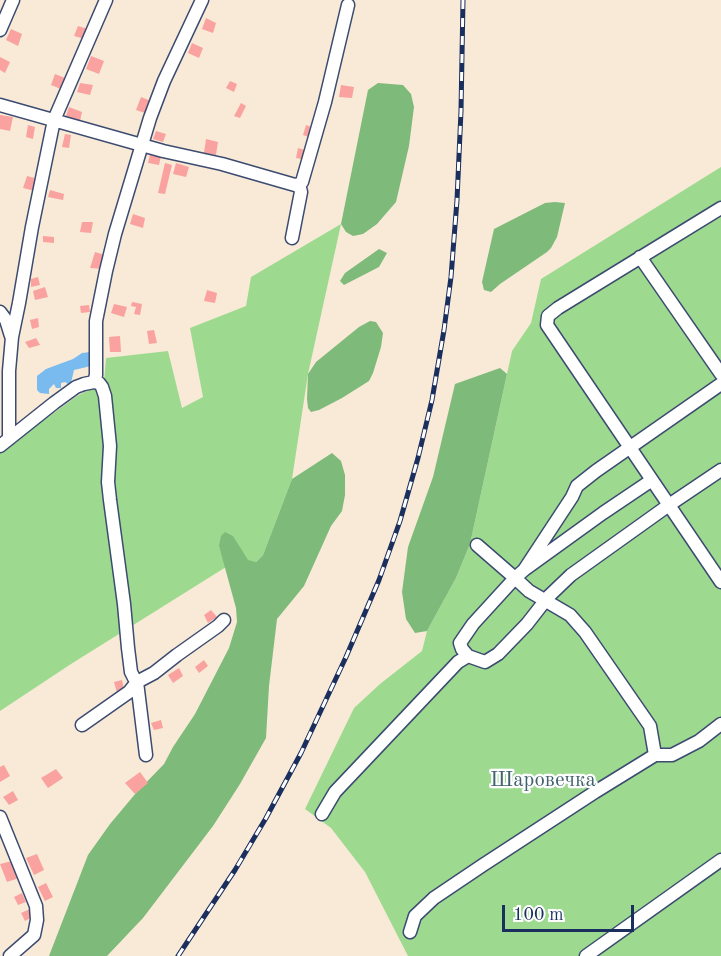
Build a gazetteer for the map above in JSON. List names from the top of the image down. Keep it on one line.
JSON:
{"parks":["Шаровечка"],"scale_bar":"100 m"}
